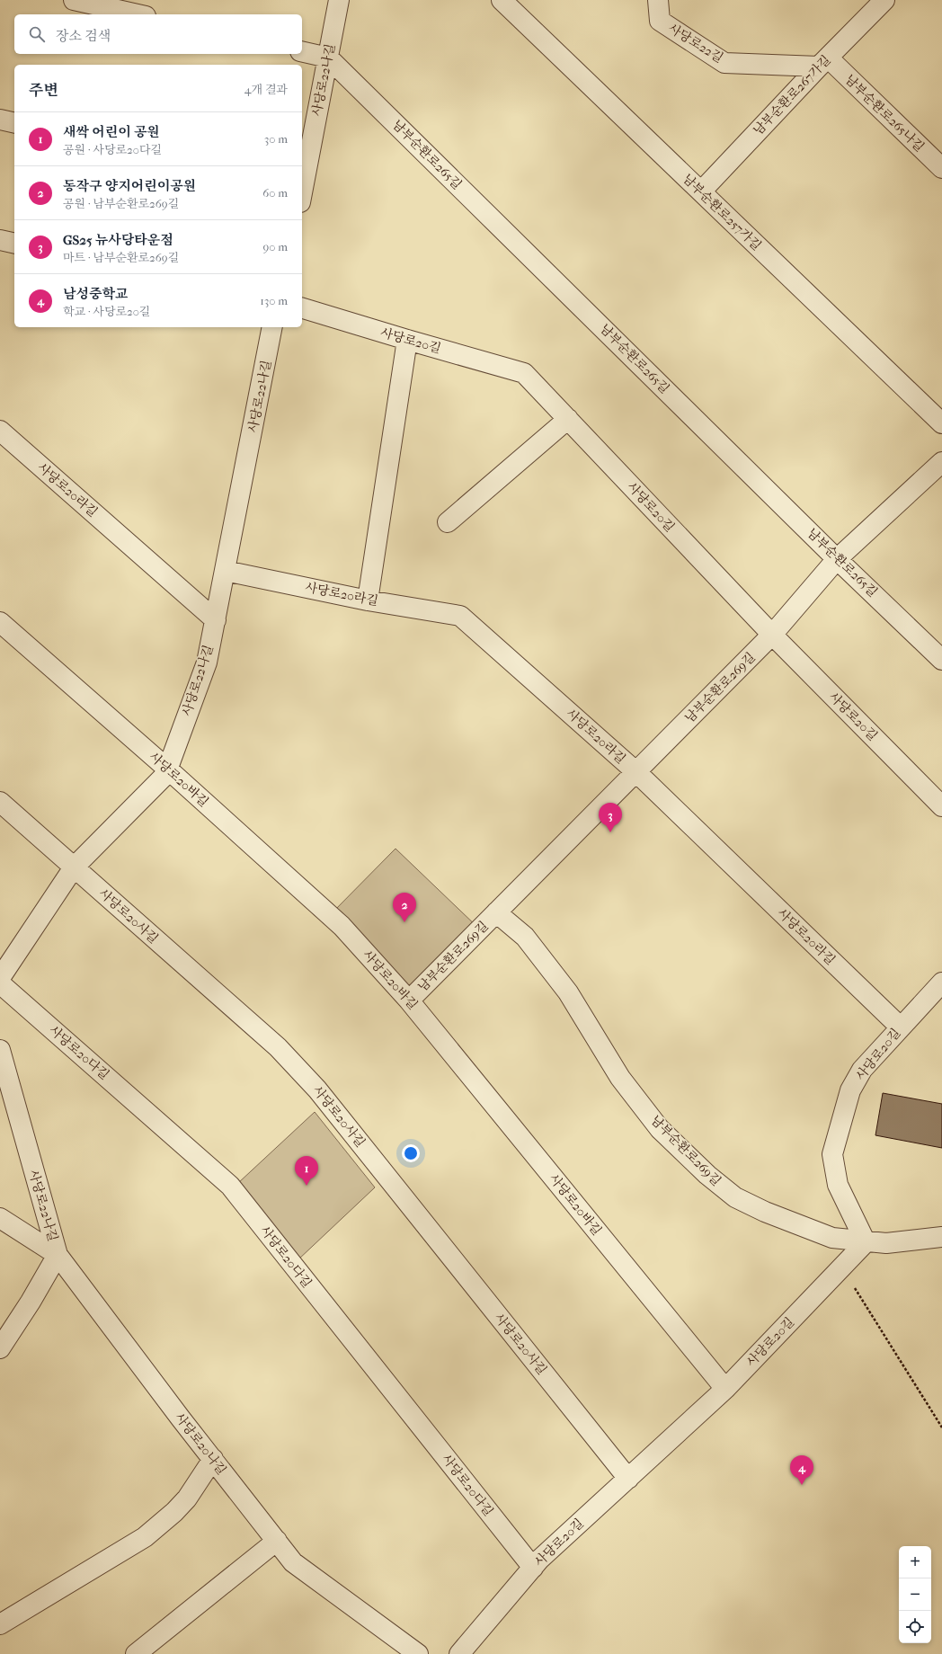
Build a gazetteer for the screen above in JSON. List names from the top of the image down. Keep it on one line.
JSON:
{"streets":{"street":["사당로22길","사당로22나길","남부순환로267가길","남부순환로265나길","남부순환로265길","남부순환로257가길","사당로20길","사당로20라길","남부순환로269길","사당로20바길","사당로20사길","사당로20다길","사당로20나길"]},"crossings":[["사당로22길","남부순환로267가길"],["사당로22길","남부순환로265나길"],["사당로22나길","남부순환로265길"],["사당로22나길","사당로20라길"],["사당로22나길","사당로20바길"],["사당로22나길","사당로20사길"],["사당로22나길","사당로20나길"],["남부순환로267가길","남부순환로265나길"],["남부순환로267가길","남부순환로257가길"],["남부순환로265길","남부순환로269길"],["사당로20길","사당로20라길"],["사당로20길","남부순환로269길"],["사당로20길","사당로20바길"],["사당로20길","사당로20사길"],["사당로20길","사당로20다길"],["사당로20라길","남부순환로269길"],["남부순환로269길","사당로20바길"]],"page":{"search":"장소 검색","heading":["주변","4개 결과"],"list":[{"mark":"1","name":"새싹 어린이 공원","note":"공원 · 사당로20다길","value":"30 m"},{"mark":"2","name":"동작구 양지어린이공원","note":"공원 · 남부순환로269길","value":"60 m"},{"mark":"3","name":"GS25 뉴사당타운점","note":"마트 · 남부순환로269길","value":"90 m"},{"mark":"4","name":"남성중학교","note":"학교 · 사당로20길","value":"130 m"}],"pins":["3","2","1","4"],"map_buttons":["+","−"]}}
